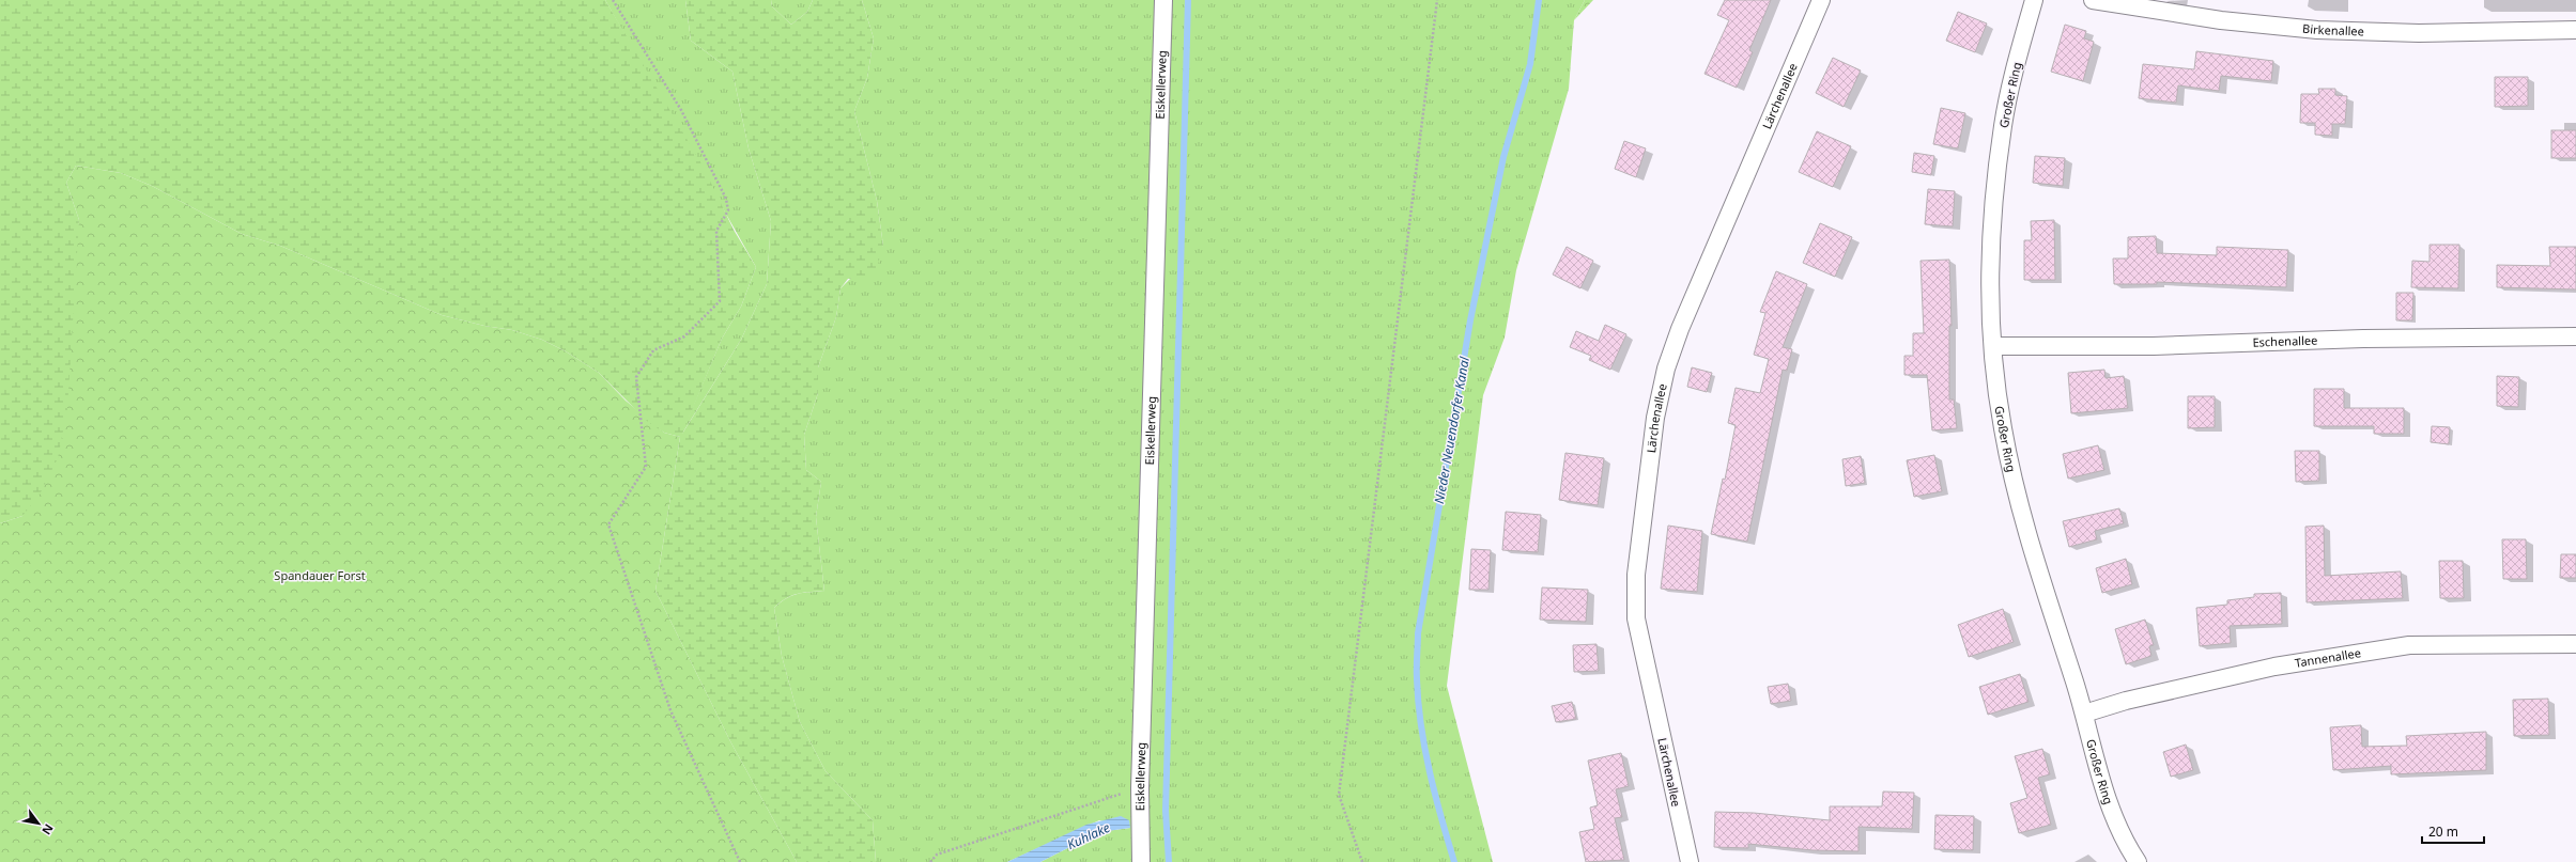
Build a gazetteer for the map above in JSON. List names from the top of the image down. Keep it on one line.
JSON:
{"streets":{"street":["Birkenallee","Eiskellerweg","Großer Ring","Lärchenallee","Eschenallee","Tannenallee"]},"crossings":[["Großer Ring","Eschenallee"],["Großer Ring","Tannenallee"]],"water":["Nieder Neuendorfer Kanal","Kuhlake"],"parks":["Spandauer Forst"],"scale_bar":"20 m","north":"bottom right"}
